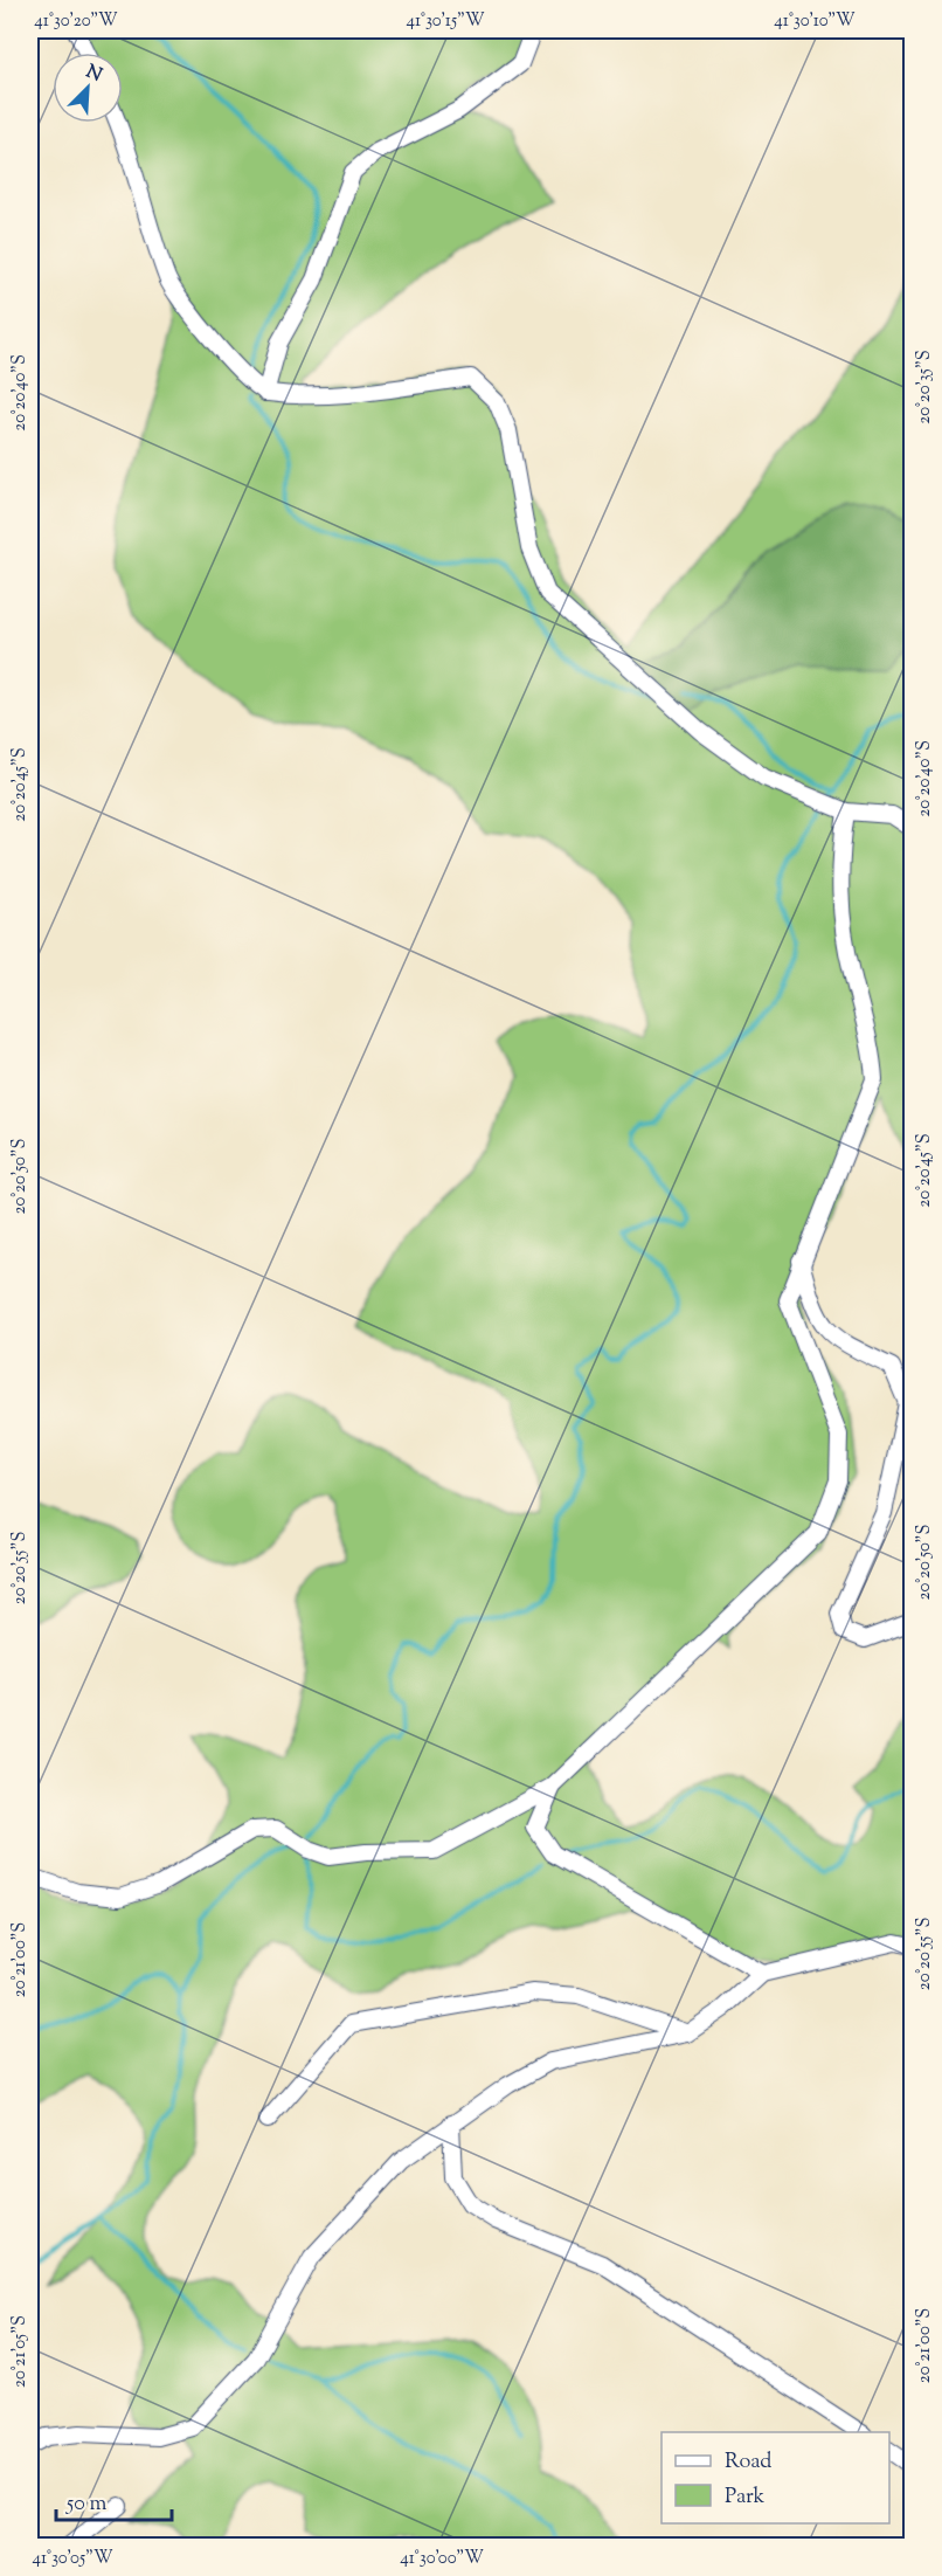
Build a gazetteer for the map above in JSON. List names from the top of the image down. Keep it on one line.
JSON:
{"legend":["Road","Park"],"scale_bar":"50 m","north":"top right","coordinates":["41°30'20\"W","41°30'15\"W","41°30'10\"W","20°20'35\"S","20°20'40\"S","20°20'45\"S","20°20'50\"S","20°20'55\"S","20°21'00\"S","20°21'05\"S","41°30'05\"W","41°30'00\"W"]}
